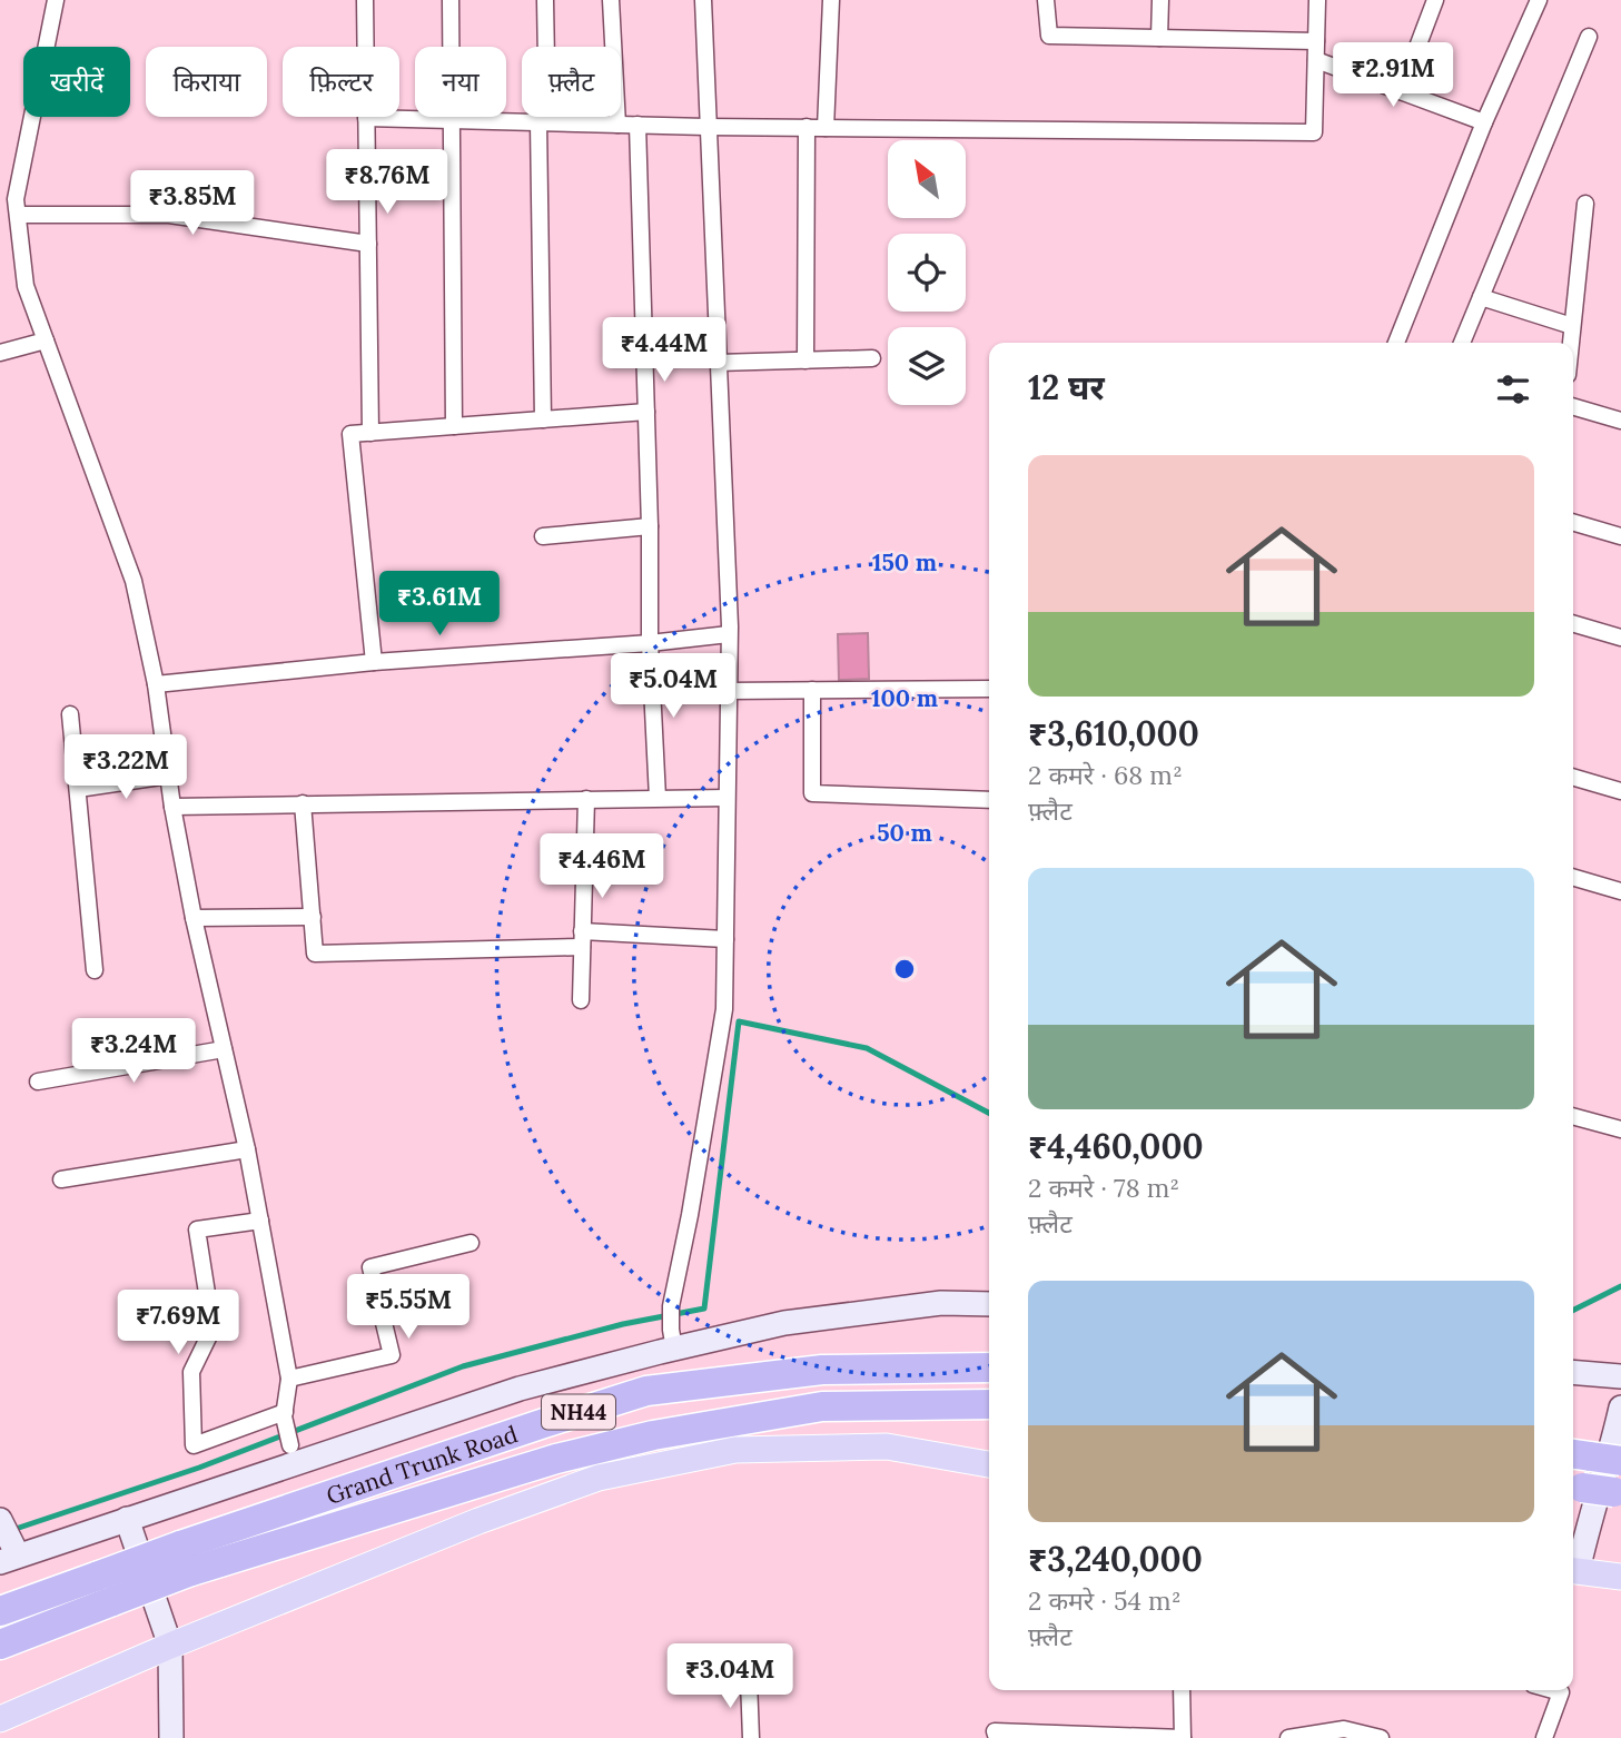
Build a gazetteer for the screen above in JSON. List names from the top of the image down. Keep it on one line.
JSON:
{"streets":{"highway":["NH44","Grand Trunk Road"]},"north":"top left","page":{"price":["₹2.91M","₹8.76M","₹3.85M","₹4.44M","₹3.61M","₹5.04M","₹3.22M","₹4.46M","₹3.24M","₹5.55M","₹7.69M","₹3.04M"],"chip":["खरीदें","किराया","फ़िल्टर","नया","फ़्लैट"],"heading":"12 घर","list":[{"name":"₹3,610,000","note":"2 कमरे · 68 m² · फ़्लैट"},{"name":"₹4,460,000","note":"2 कमरे · 78 m² · फ़्लैट"},{"name":"₹3,240,000","note":"2 कमरे · 54 m² · फ़्लैट"}]},"rings":["150 m","100 m","50 m"]}
